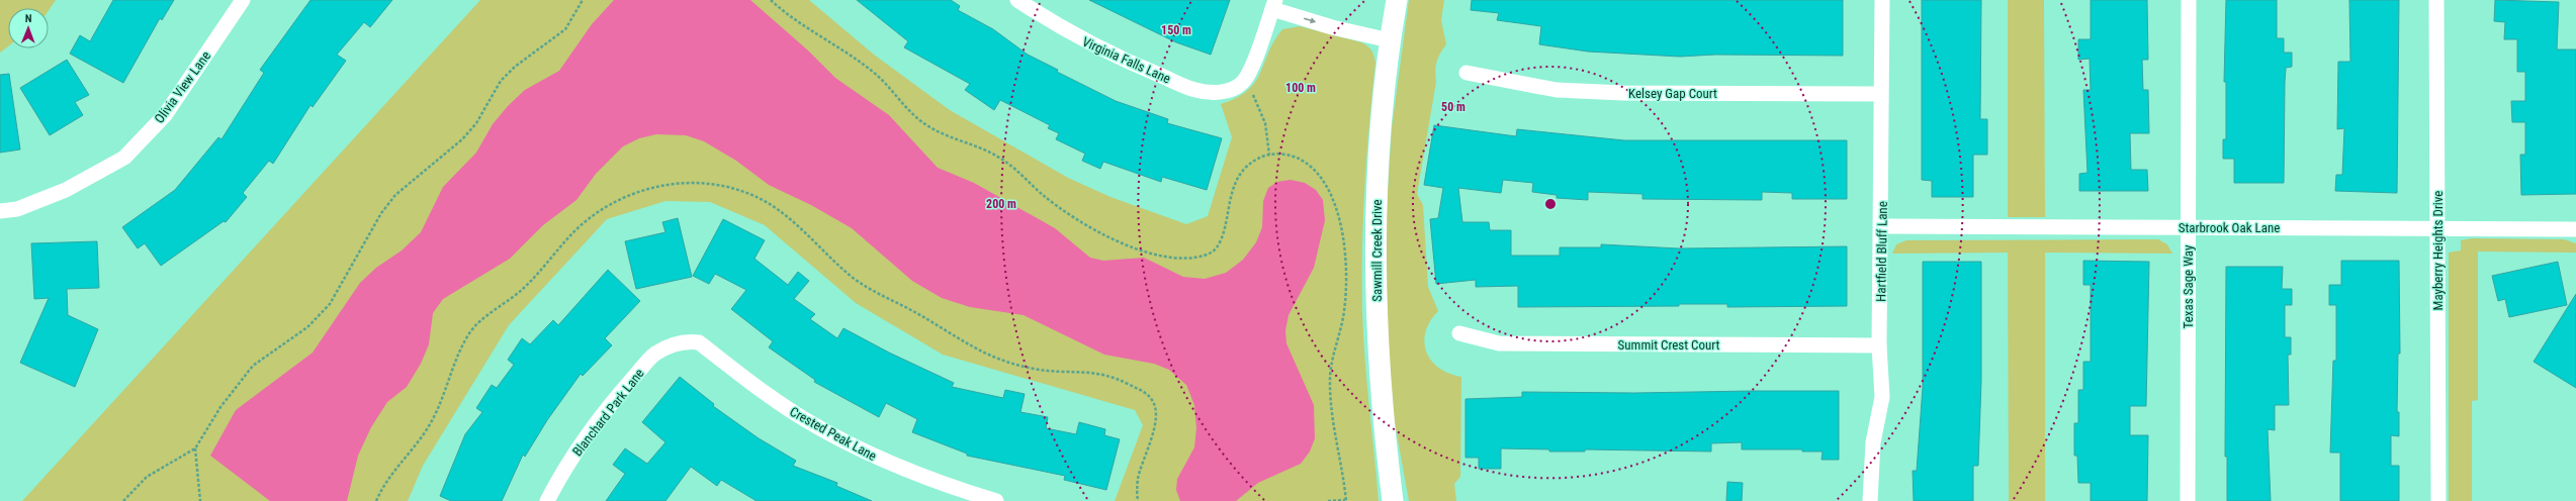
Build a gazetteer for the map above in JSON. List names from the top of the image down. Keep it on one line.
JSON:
{"streets":{"street":["Virginia Falls Lane","Olivia View Lane","Kelsey Gap Court","Starbrook Oak Lane","Sawmill Creek Drive","Mayberry Heights Drive","Hartfield Bluff Lane","Texas Sage Way","Summit Crest Court","Blanchard Park Lane","Crested Peak Lane"]},"crossings":[["Kelsey Gap Court","Hartfield Bluff Lane"],["Starbrook Oak Lane","Mayberry Heights Drive"],["Starbrook Oak Lane","Hartfield Bluff Lane"],["Starbrook Oak Lane","Texas Sage Way"],["Hartfield Bluff Lane","Summit Crest Court"],["Blanchard Park Lane","Crested Peak Lane"]],"north":"top","rings":["150 m","100 m","50 m","200 m"]}
